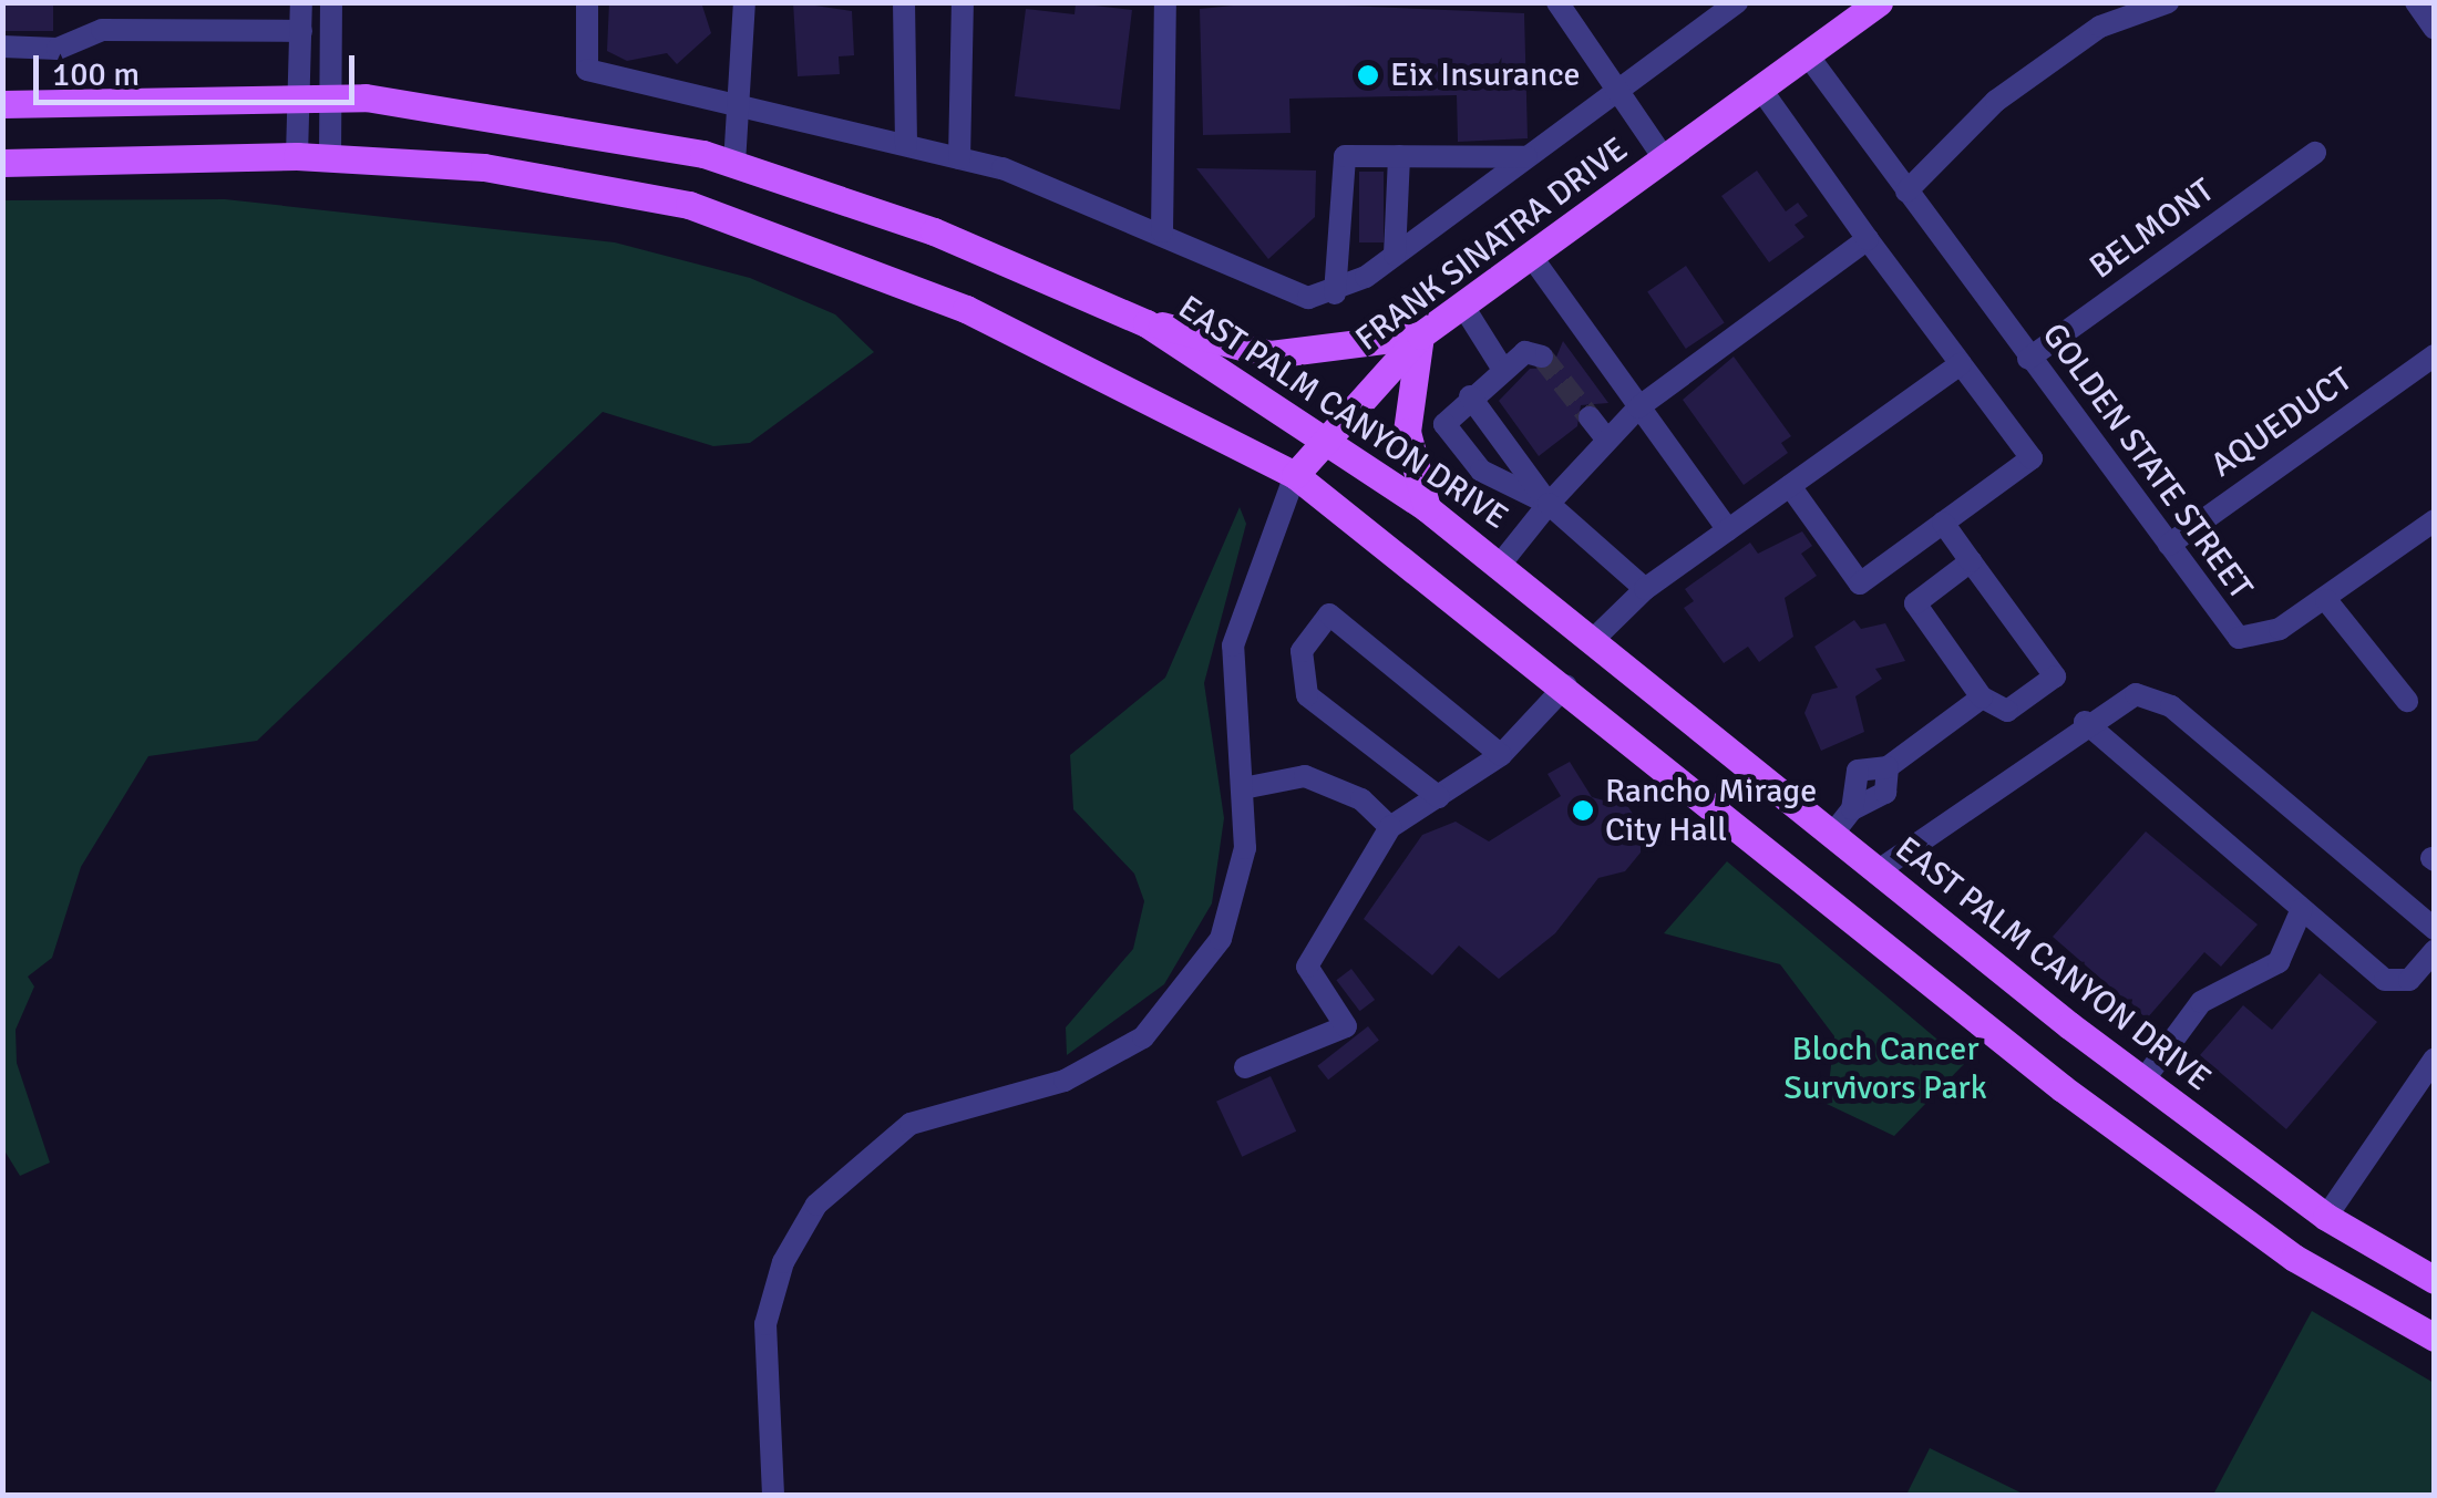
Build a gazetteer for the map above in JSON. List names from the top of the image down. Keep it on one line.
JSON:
{"streets":{"main road":["FRANK SINATRA DRIVE","EAST PALM CANYON DRIVE"],"street":["BELMONT","AQUEDUCT","GOLDEN STATE STREET"]},"crossings":[["BELMONT","GOLDEN STATE STREET"],["FRANK SINATRA DRIVE","EAST PALM CANYON DRIVE"],["FRANK SINATRA DRIVE","GOLDEN STATE STREET"],["AQUEDUCT","GOLDEN STATE STREET"]],"parks":["Bloch Cancer Survivors Park"],"places":["Eix Insurance","Rancho Mirage City Hall"],"scale_bar":"100 m"}
